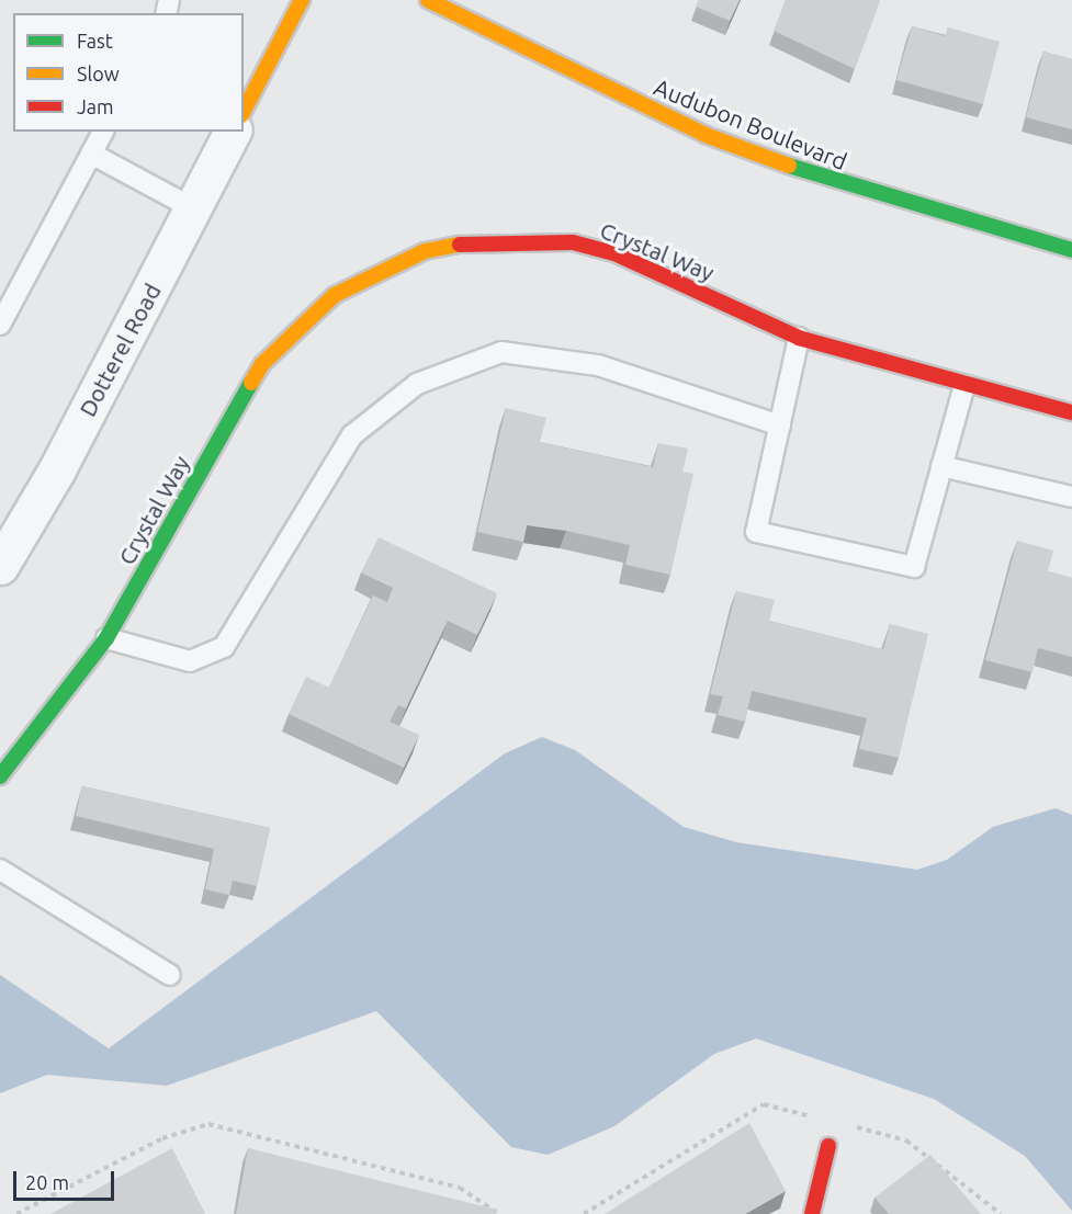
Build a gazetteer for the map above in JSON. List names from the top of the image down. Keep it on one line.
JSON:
{"streets":{"street":["Audubon Boulevard","Crystal Way","Dotterel Road"]},"legend":["Fast","Slow","Jam"],"scale_bar":"20 m"}
